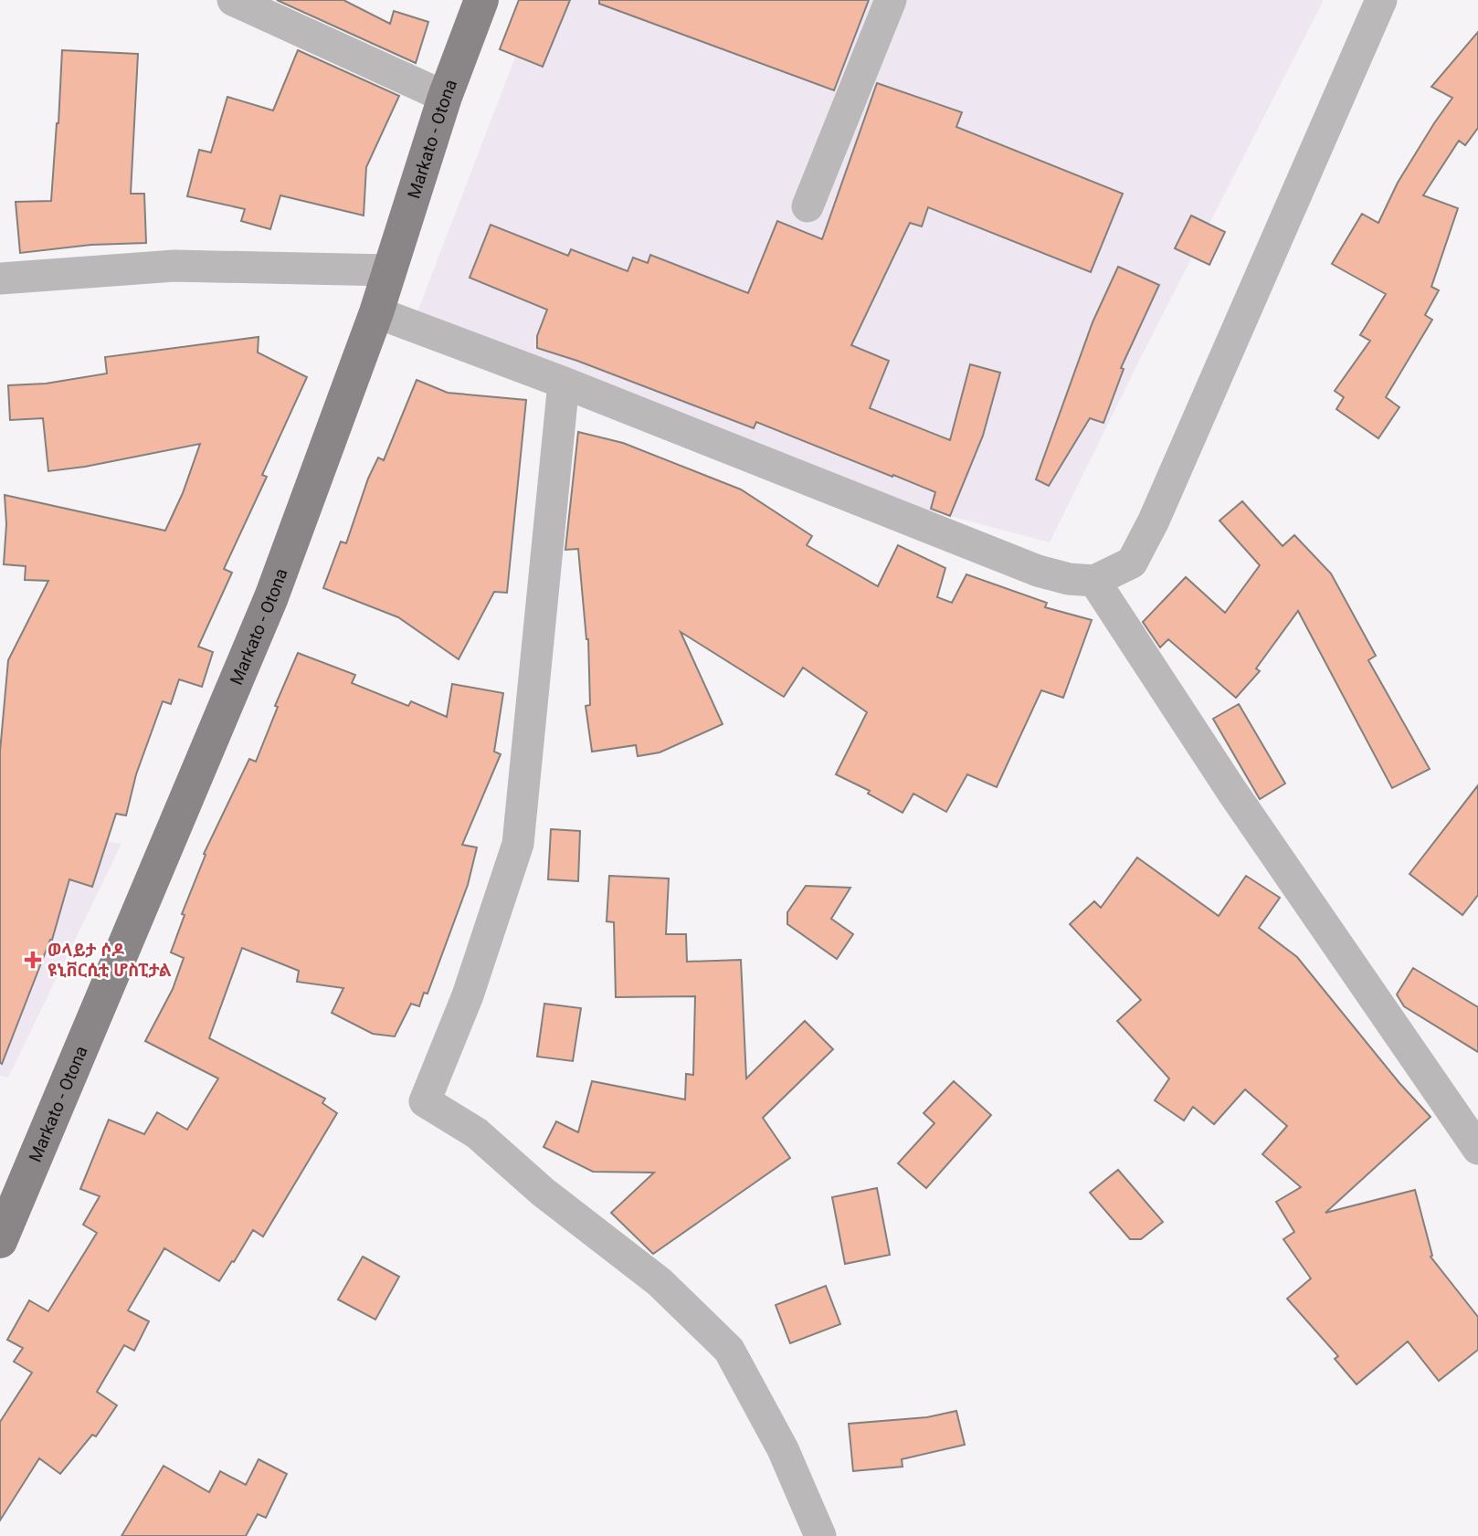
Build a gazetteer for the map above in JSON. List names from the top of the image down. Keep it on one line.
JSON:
{"streets":{"main road":["Markato - Otona"]},"places":{"health":["ወላይታ ሶዶ ዩኒቨርሲቲ ሆስፒታል"]}}
